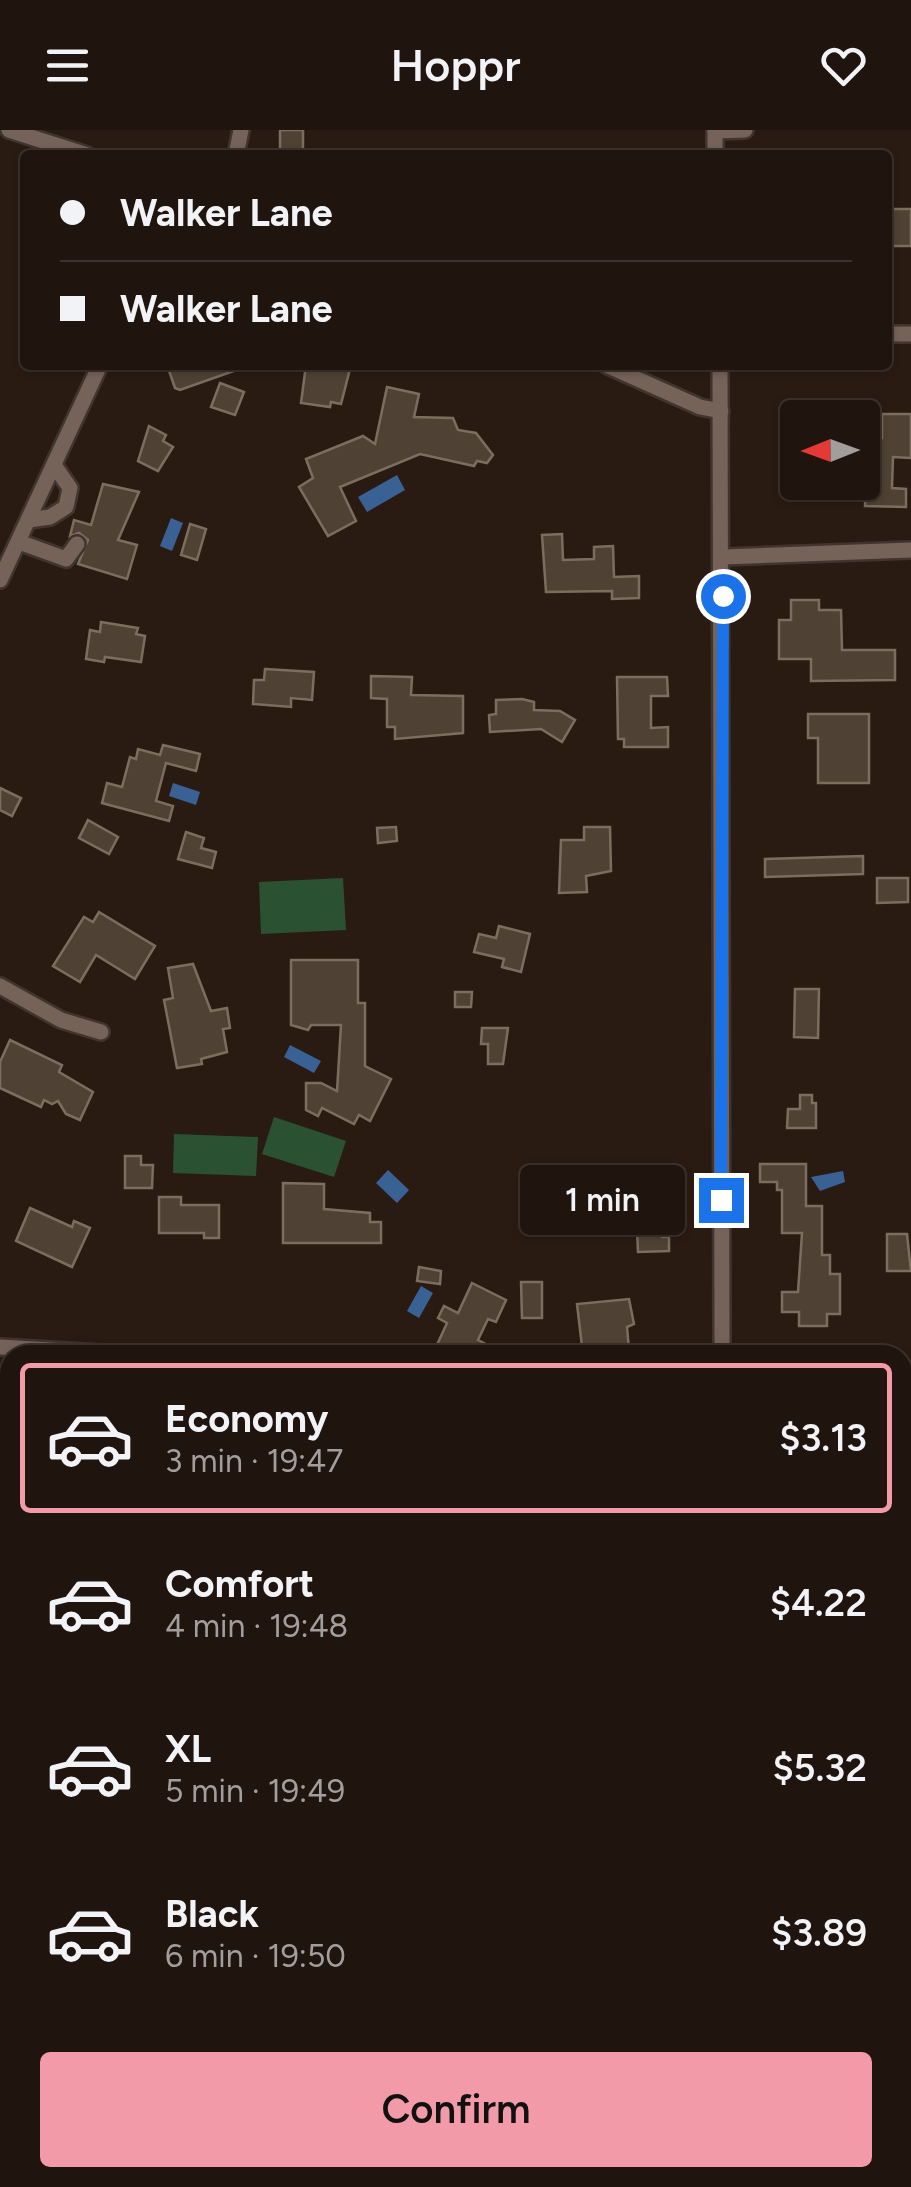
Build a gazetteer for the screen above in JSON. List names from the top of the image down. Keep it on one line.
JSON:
{"north":"left","page":{"header":"Hoppr","banner":["Walker Lane","Walker Lane"],"bubble":"1 min","list":[{"name":"Economy","note":"3 min · 19:47","value":"$3.13"},{"name":"Comfort","note":"4 min · 19:48","value":"$4.22"},{"name":"XL","note":"5 min · 19:49","value":"$5.32"},{"name":"Black","note":"6 min · 19:50","value":"$3.89"}],"buttons":"Confirm"}}
